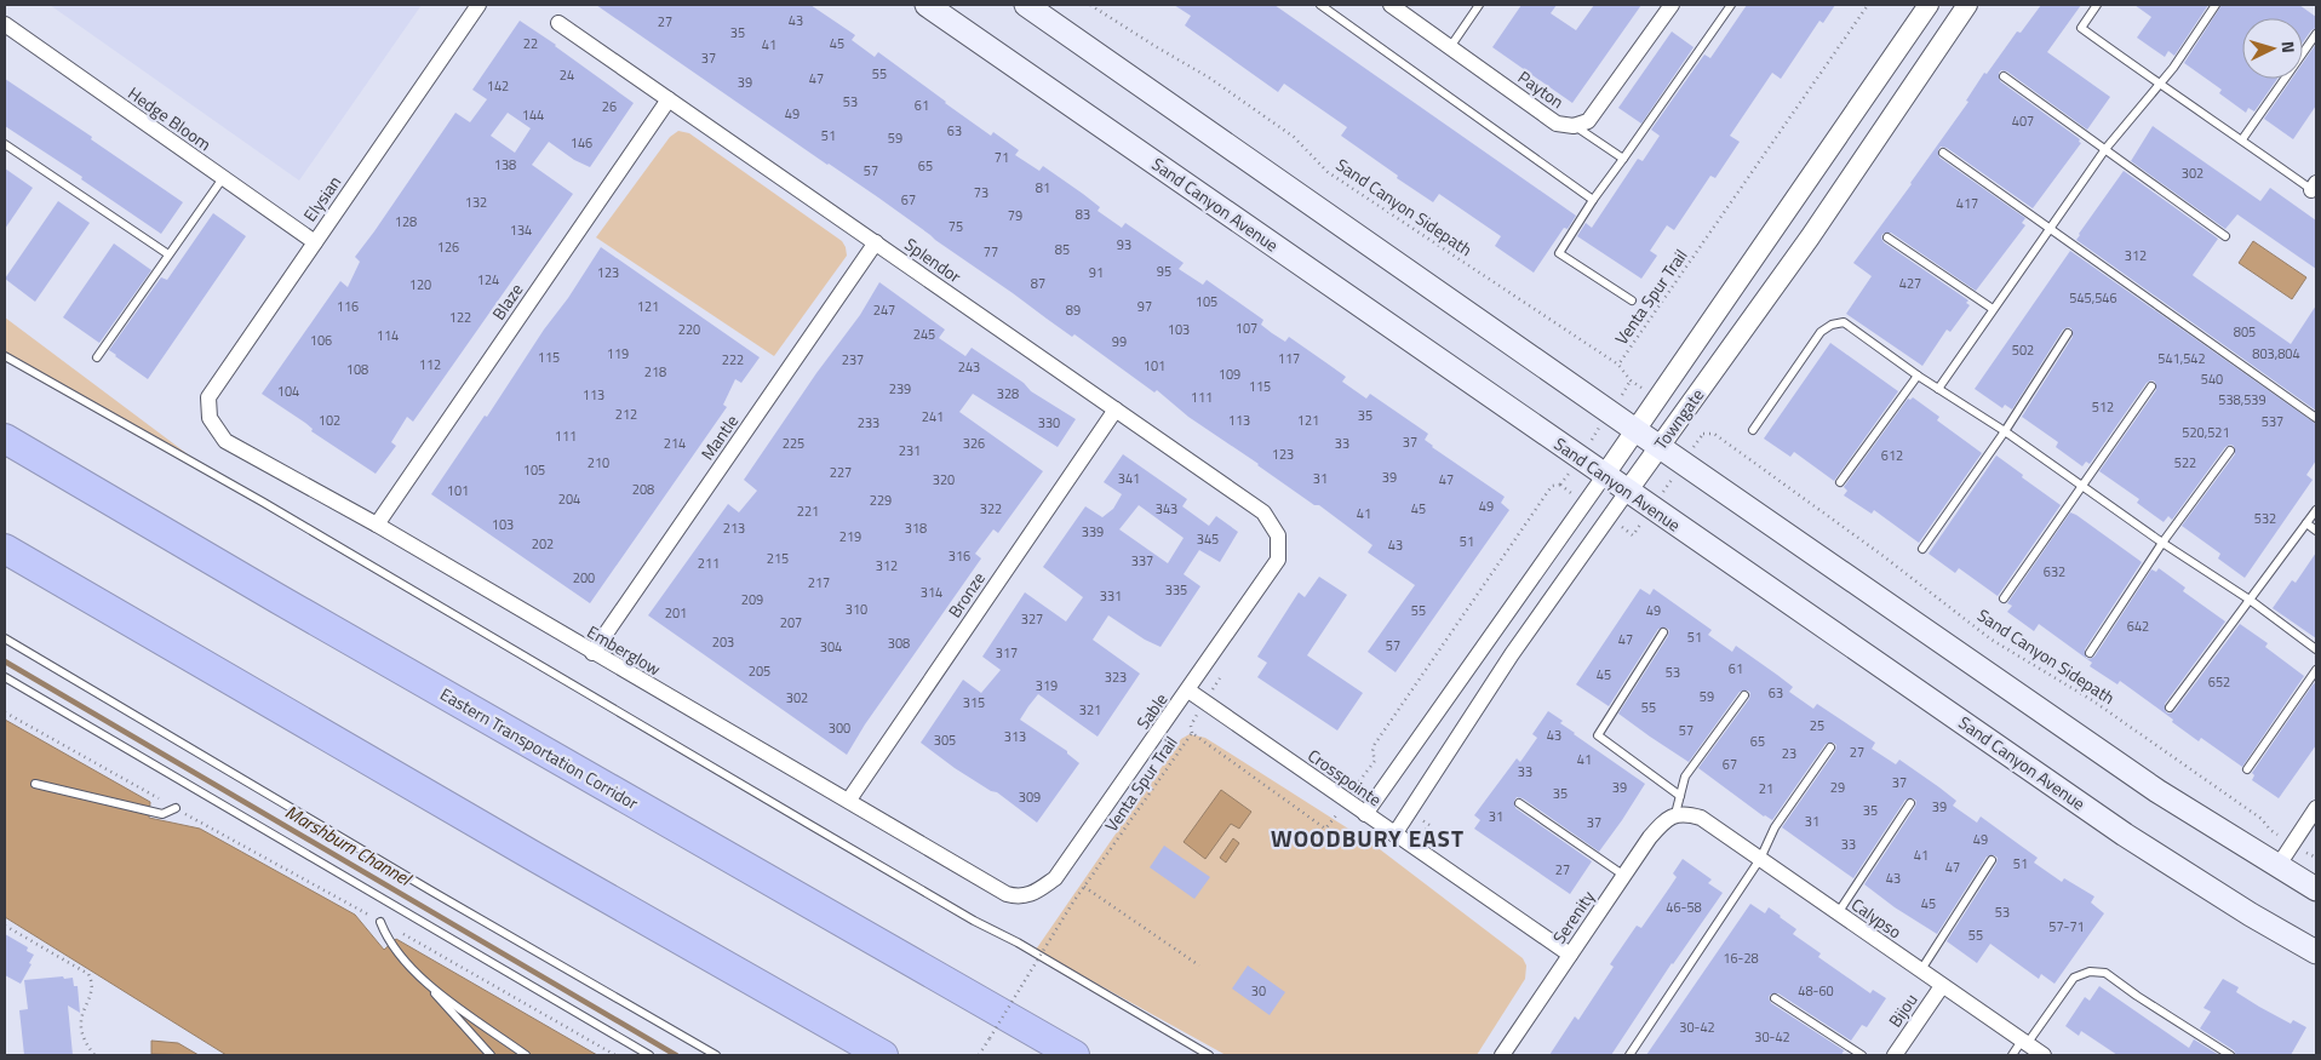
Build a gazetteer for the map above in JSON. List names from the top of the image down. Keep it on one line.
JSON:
{"streets":{"highway":["Eastern Transportation Corridor"],"main road":["Sand Canyon Avenue"],"street":["Payton","Hedge Bloom","Elysian","Splendor","Blaze","Towngate","Mantle","Bronze","Emberglow","Sable","Crosspointe","Serenity","Calypso","Bijou"],"path":["Sand Canyon Sidepath","Venta Spur Trail"]},"crossings":[["Hedge Bloom","Elysian"],["Elysian","Emberglow"],["Sand Canyon Avenue","Venta Spur Trail"],["Sand Canyon Avenue","Towngate"],["Sand Canyon Sidepath","Venta Spur Trail"],["Splendor","Blaze"],["Splendor","Mantle"],["Splendor","Bronze"],["Splendor","Sable"],["Blaze","Emberglow"],["Towngate","Crosspointe"],["Mantle","Emberglow"],["Bronze","Emberglow"],["Emberglow","Sable"],["Sable","Crosspointe"],["Crosspointe","Serenity"],["Serenity","Calypso"],["Calypso","Bijou"]],"districts":["WOODBURY EAST"],"water":["Marshburn Channel"],"house_numbers":["43","27","35","22","45","41","37","55","24","47","39","142","53","61","26","49","144","407","63","51","59","146","71","138","65","57","302","81","73","67","132","417","83","79","128","75","134","93","126","85","77","312","95","123","91","124","87","427","120","545,546","105","116","121","97","247","89","122","107","220","103","805","245","114","106","99","502","119","803,804","115","117","541,542","222","237","112","101","243","108","218","109","540","115","239","104","328","113","111","538,539","512","212","35","241","102","113","121","537","233","330","520,521","111","37","214","225","326","33","231","123","612","210","522","105","227","39","341","31","320","47","208","101","204","229","49","322","343","45","221","41","532","103","213","318","339","219","345","51","202","43","316","215","337","211","312","632","200","217","335","314","331","209","310","55","49","201","327","207","642","51","47","203","308","57","304","317","61","205","53","45","323","652","319","63","59","302","315","55","321","25","300","57","43","313","305","65","27","23","41","67","33","37","39","29","21","35","309","39","35","31","31","37","49","33","41","51","47","27","43","45","46-58","53","57-71","55","16-28","30","48-60","30-42","30-42"],"north":"right"}
